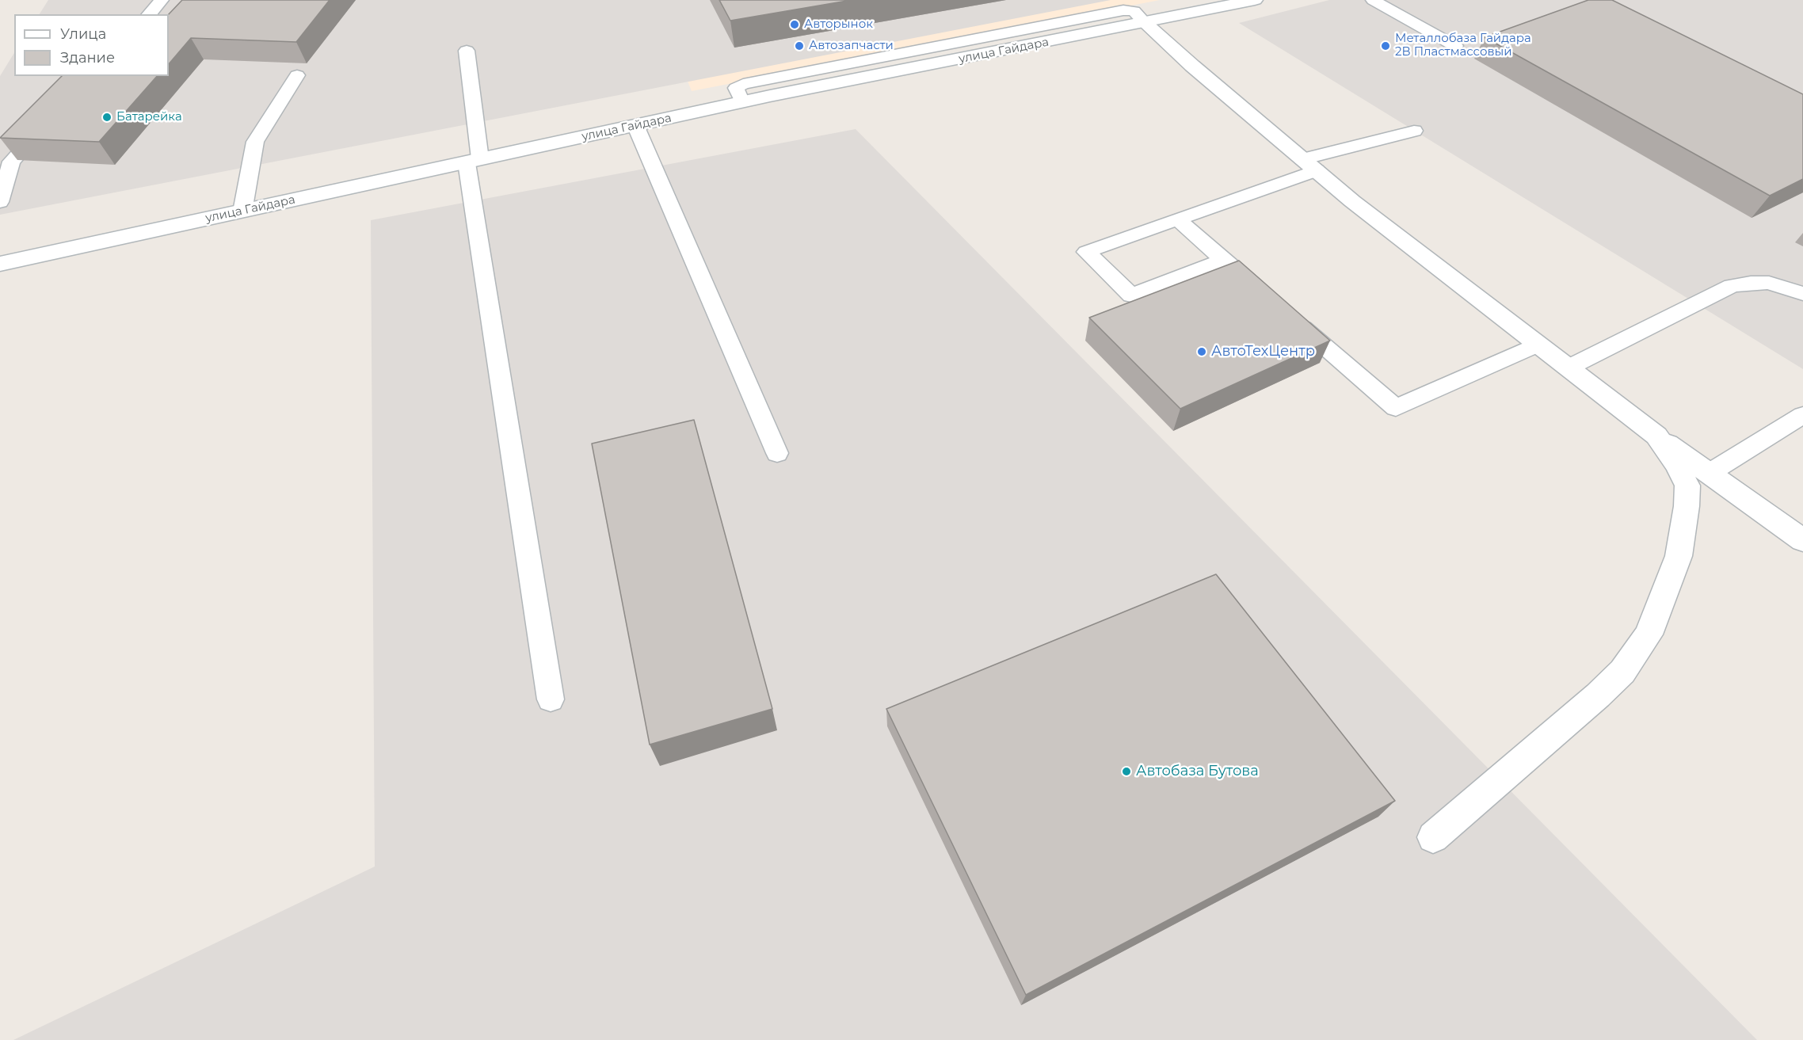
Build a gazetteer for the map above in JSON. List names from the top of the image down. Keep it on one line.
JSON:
{"streets":{"main road":["улица Гайдара"]},"places":["Авторынок","Автозапчасти","Металлобаза Гайдара 2В Пластмассовый","Батарейка","АвтоТехЦентр","Автобаза Бутова"],"legend":["Улица","Здание"]}
